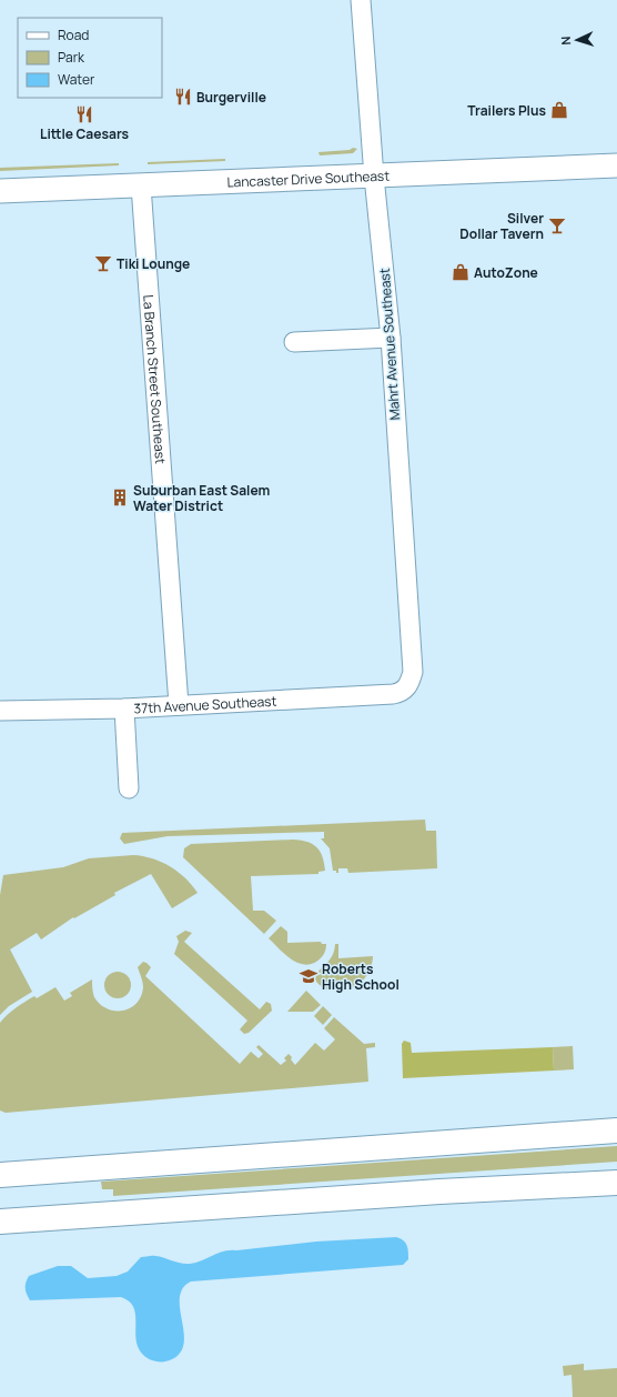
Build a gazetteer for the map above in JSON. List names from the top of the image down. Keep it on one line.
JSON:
{"streets":{"main road":["Lancaster Drive Southeast"],"street":["Mahrt Avenue Southeast","La Branch Street Southeast","37th Avenue Southeast"]},"crossings":[["Lancaster Drive Southeast","Mahrt Avenue Southeast"],["Lancaster Drive Southeast","La Branch Street Southeast"],["Mahrt Avenue Southeast","37th Avenue Southeast"],["La Branch Street Southeast","37th Avenue Southeast"]],"places":{"restaurant":["Burgerville","Little Caesars"],"shop":["Trailers Plus","AutoZone"],"bar":["Silver Dollar Tavern","Tiki Lounge"],"building":["Suburban East Salem Water District"],"school or university":["Roberts High School"]},"legend":["Road","Park","Water"],"north":"left"}
